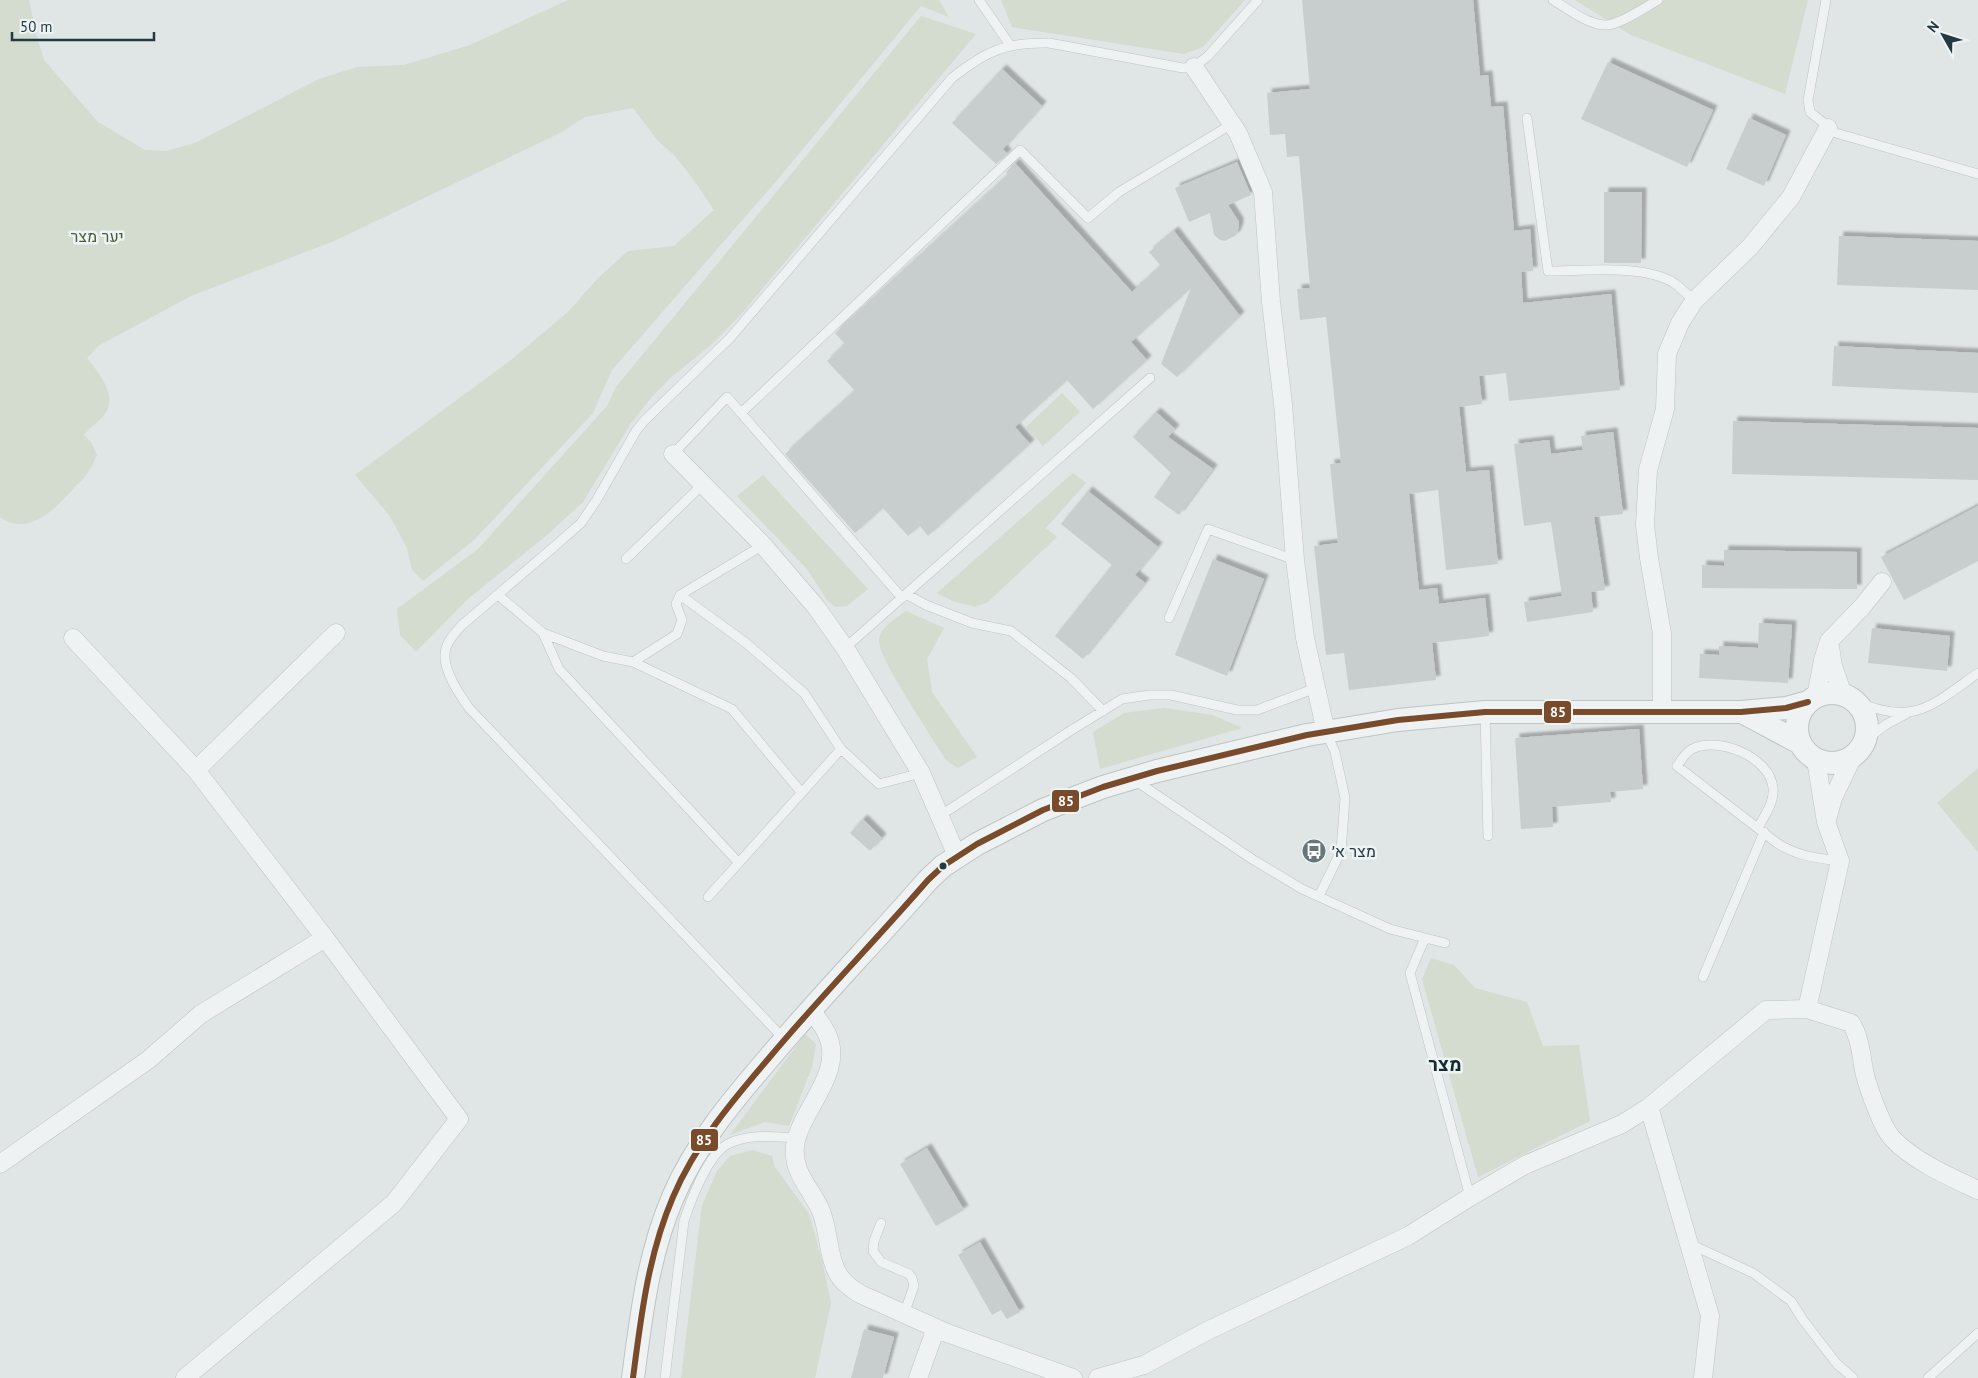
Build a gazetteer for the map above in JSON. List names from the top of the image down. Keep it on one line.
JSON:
{"districts":["מצר"],"parks":["יער מצר"],"places":{"bus stop":["מצר א׳"]},"lines":["transit line 85"],"scale_bar":"50 m","north":"top left"}
